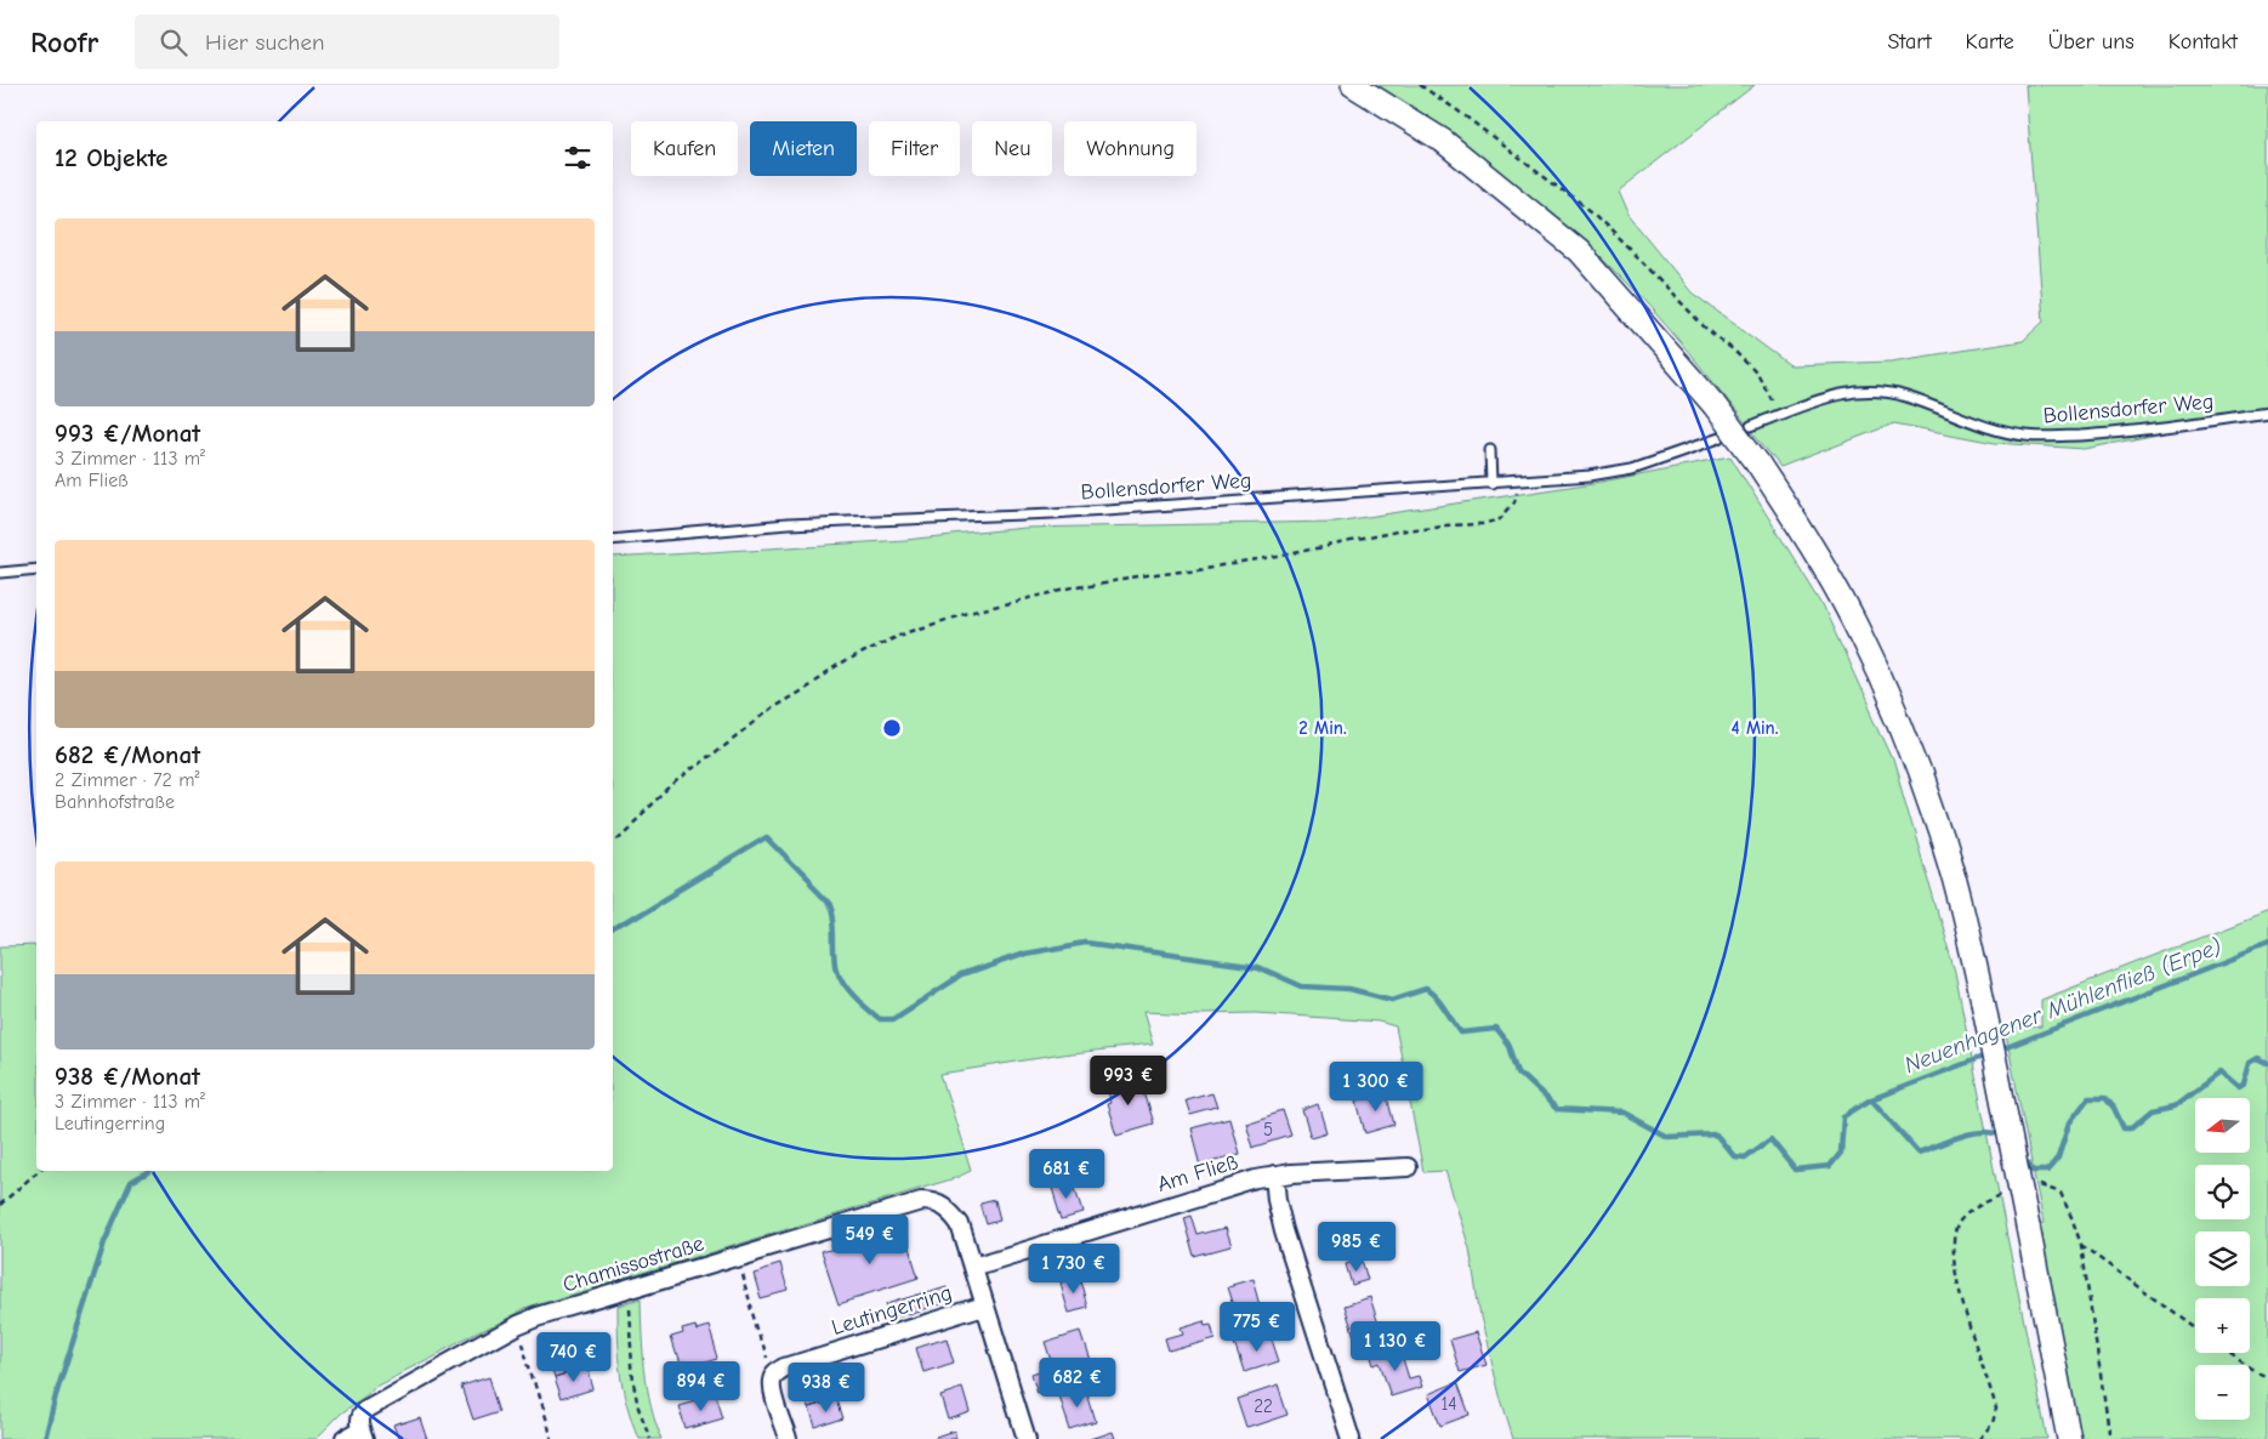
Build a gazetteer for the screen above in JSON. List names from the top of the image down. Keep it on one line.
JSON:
{"streets":{"street":["Am Fließ","Chamissostraße","Leutingerring"],"lane":["Bollensdorfer Weg"]},"crossings":[["Am Fließ","Chamissostraße"]],"water":["Neuenhagener Mühlenfließ (Erpe)"],"house_numbers":["5","14","22"],"north":"left","page":{"header":"Roofr","search":"Hier suchen","nav":["Start","Karte","Über uns","Kontakt"],"chip":["Kaufen","Mieten","Filter","Neu","Wohnung"],"heading":"12 Objekte","list":[{"name":"993 €/Monat","note":"3 Zimmer · 113 m² · Am Fließ"},{"name":"682 €/Monat","note":"2 Zimmer · 72 m² · Bahnhofstraße"},{"name":"938 €/Monat","note":"3 Zimmer · 113 m² · Leutingerring"}],"price":["993 €","1 300 €","681 €","549 €","985 €","1 730 €","775 €","1 130 €","740 €","682 €","894 €","938 €"],"map_buttons":["+","−"]},"rings":["2 Min.","4 Min."]}
